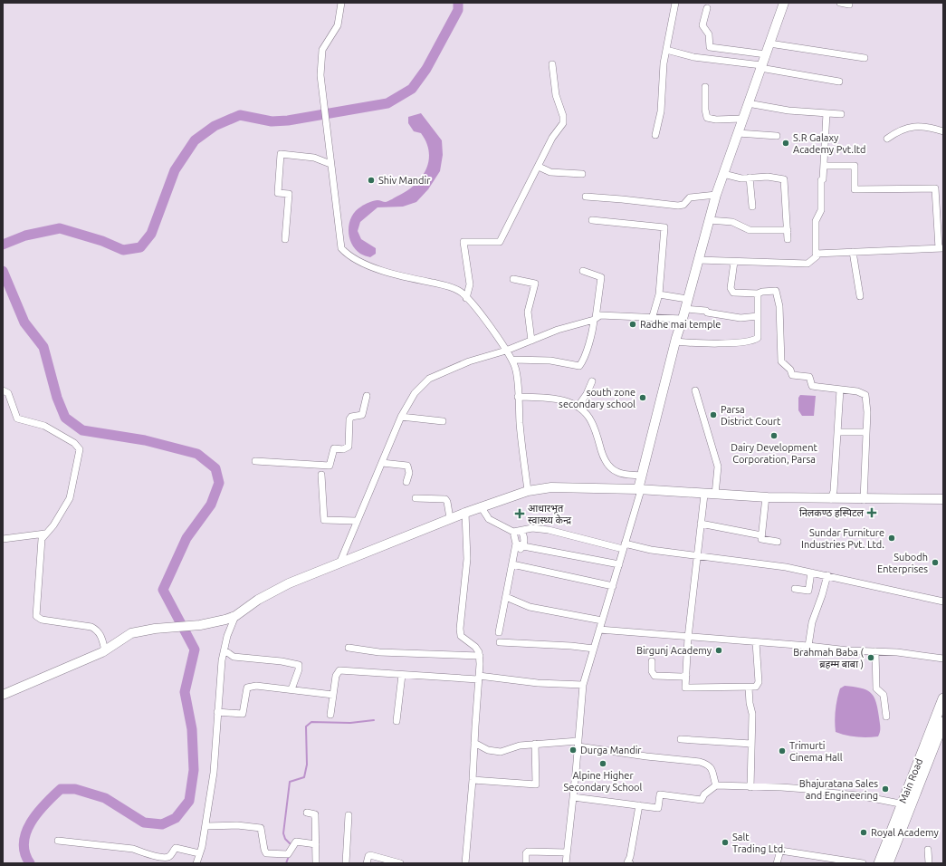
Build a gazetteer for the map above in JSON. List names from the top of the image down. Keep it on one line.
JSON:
{"streets":{"main road":["Main Road"]},"places":{"other":["S.R Galaxy Academy Pvt.ltd","Shiv Mandir","Radhe mai temple","south zone secondary school","Parsa District Court","Dairy Development Corporation, Parsa","Sundar Furniture Industries Pvt. Ltd.","Subodh Enterprises","Birgunj Academy","Brahmah Baba ( ब्रहम्म बाबा )","Durga Mandir","Trimurti Cinema Hall","Alpine Higher Secondary School","Bhajuratana Sales and Engineering","Royal Academy","Salt Trading Ltd."],"health":["निलकण्ठ हस्पिटल","आधारभूत स्वास्थ्य केन्द्र"]}}
